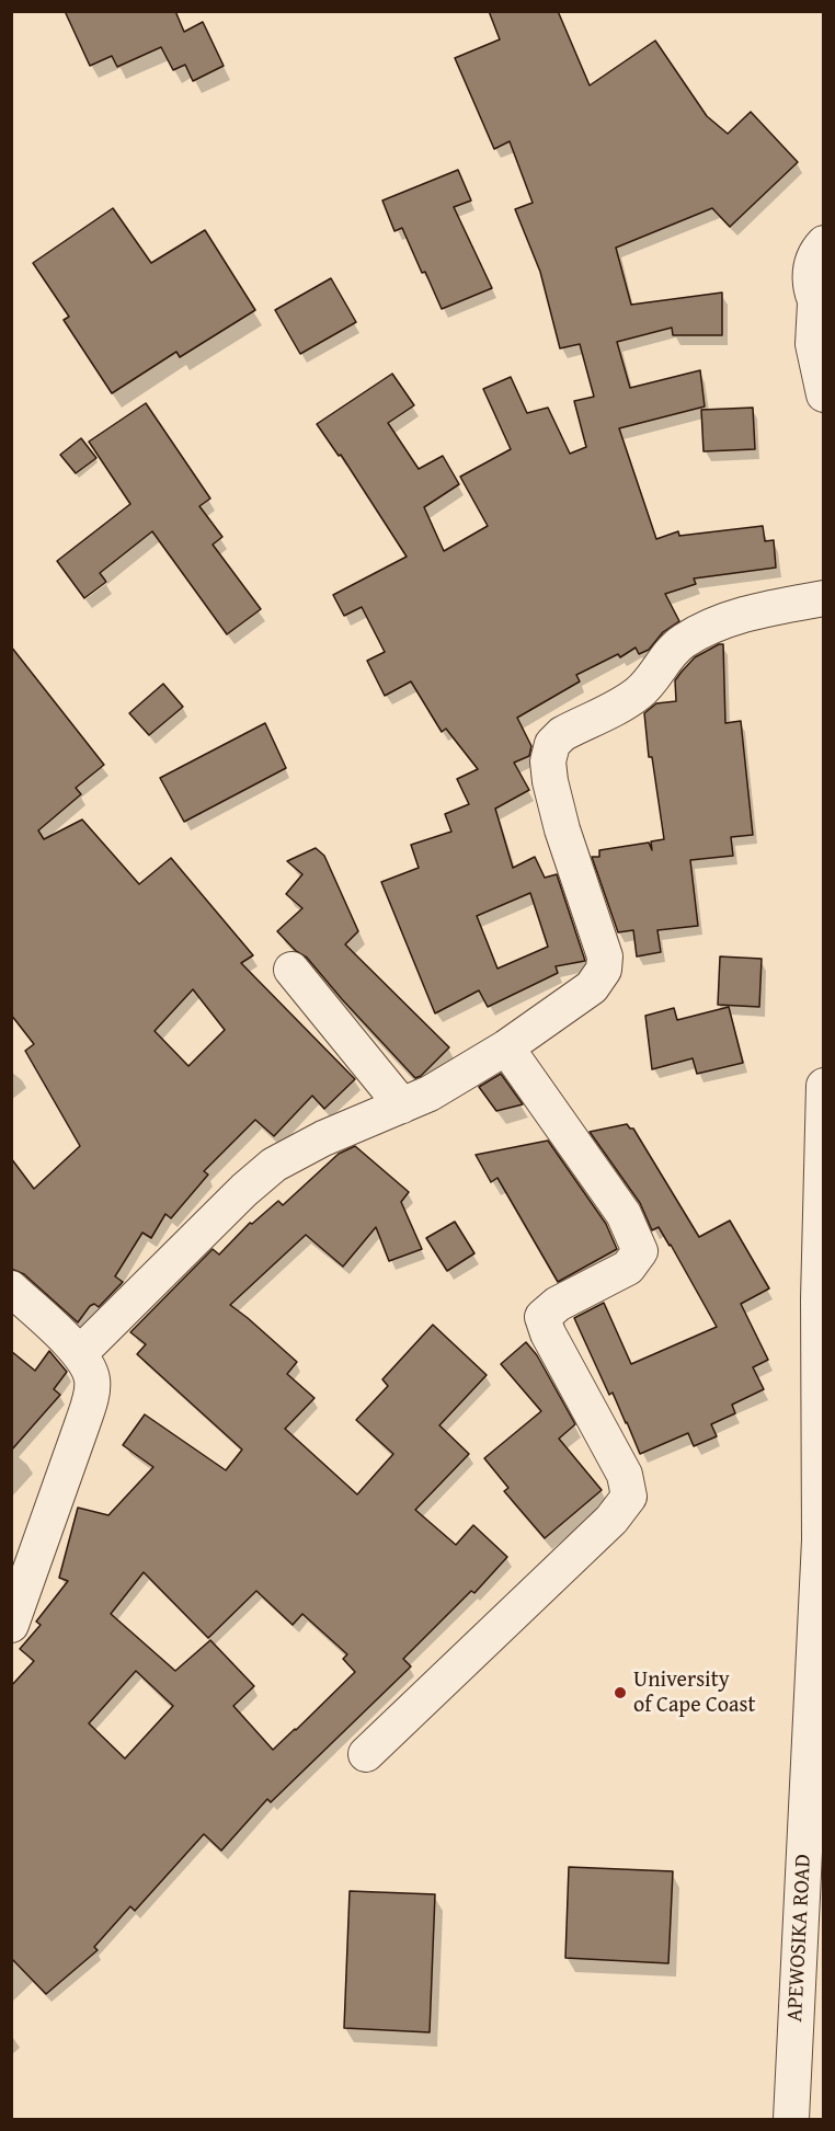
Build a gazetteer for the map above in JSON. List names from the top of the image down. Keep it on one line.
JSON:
{"streets":{"street":["APEWOSIKA ROAD"]},"places":["University of Cape Coast"]}
